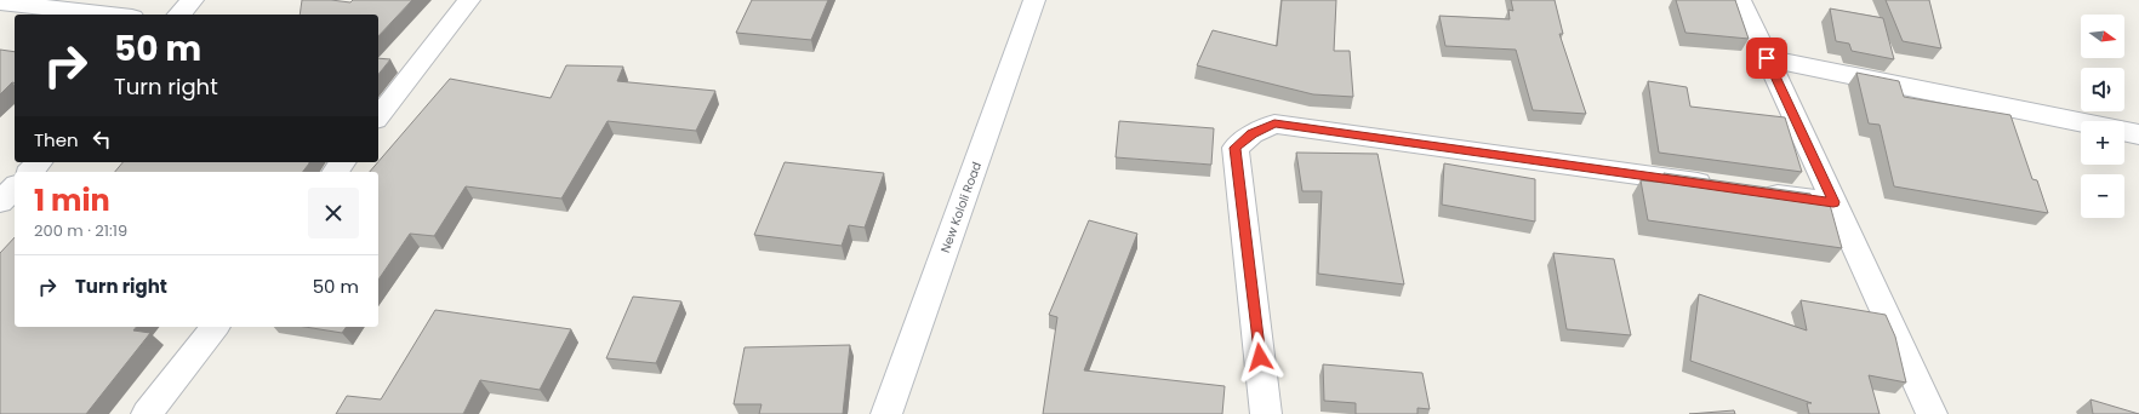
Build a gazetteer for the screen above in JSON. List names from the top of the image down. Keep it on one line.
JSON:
{"streets":{"street":["New Kololi Road"]},"north":"right","page":{"map_buttons":["+","−"],"turn":["50 m","Turn right"],"then":"Then","heading":["1 min","200 m · 21:19"],"list":[{"name":"Turn right","value":"50 m"}]}}
